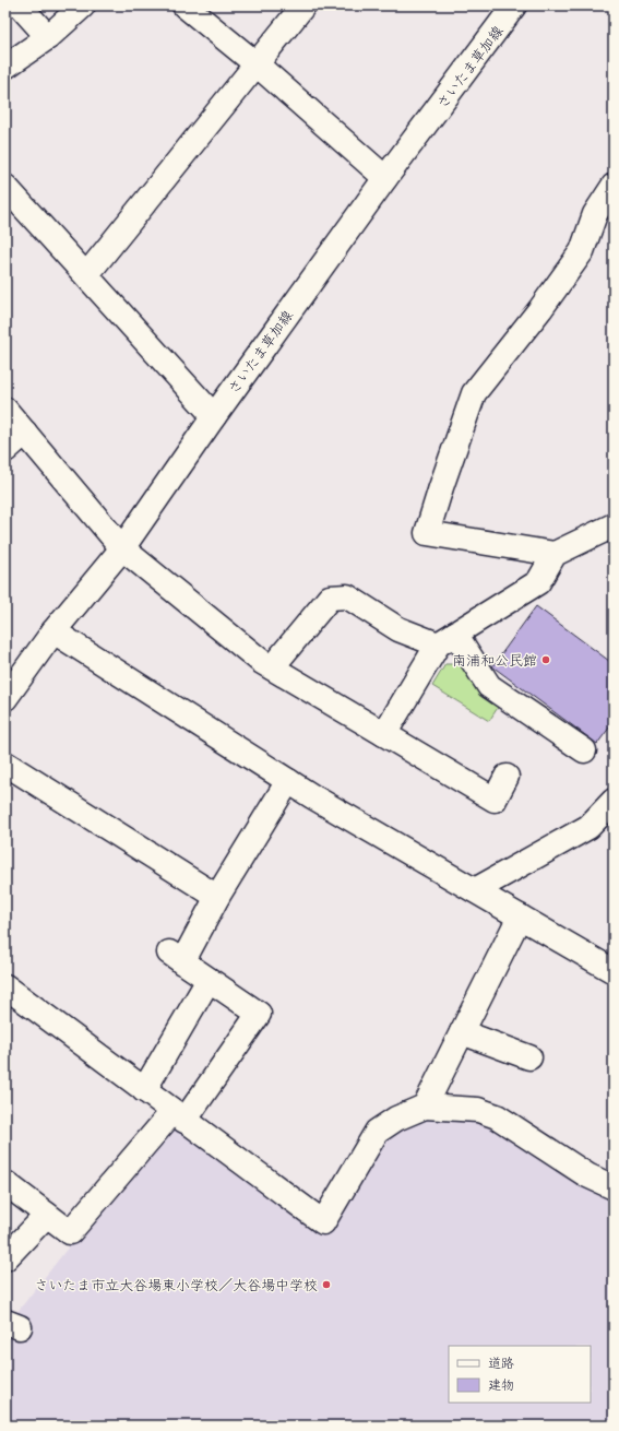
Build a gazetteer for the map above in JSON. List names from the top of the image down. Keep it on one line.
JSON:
{"streets":{"street":["さいたま草加線"]},"places":["南浦和公民館","さいたま市立大谷場東小学校／大谷場中学校"],"legend":["道路","建物"]}
